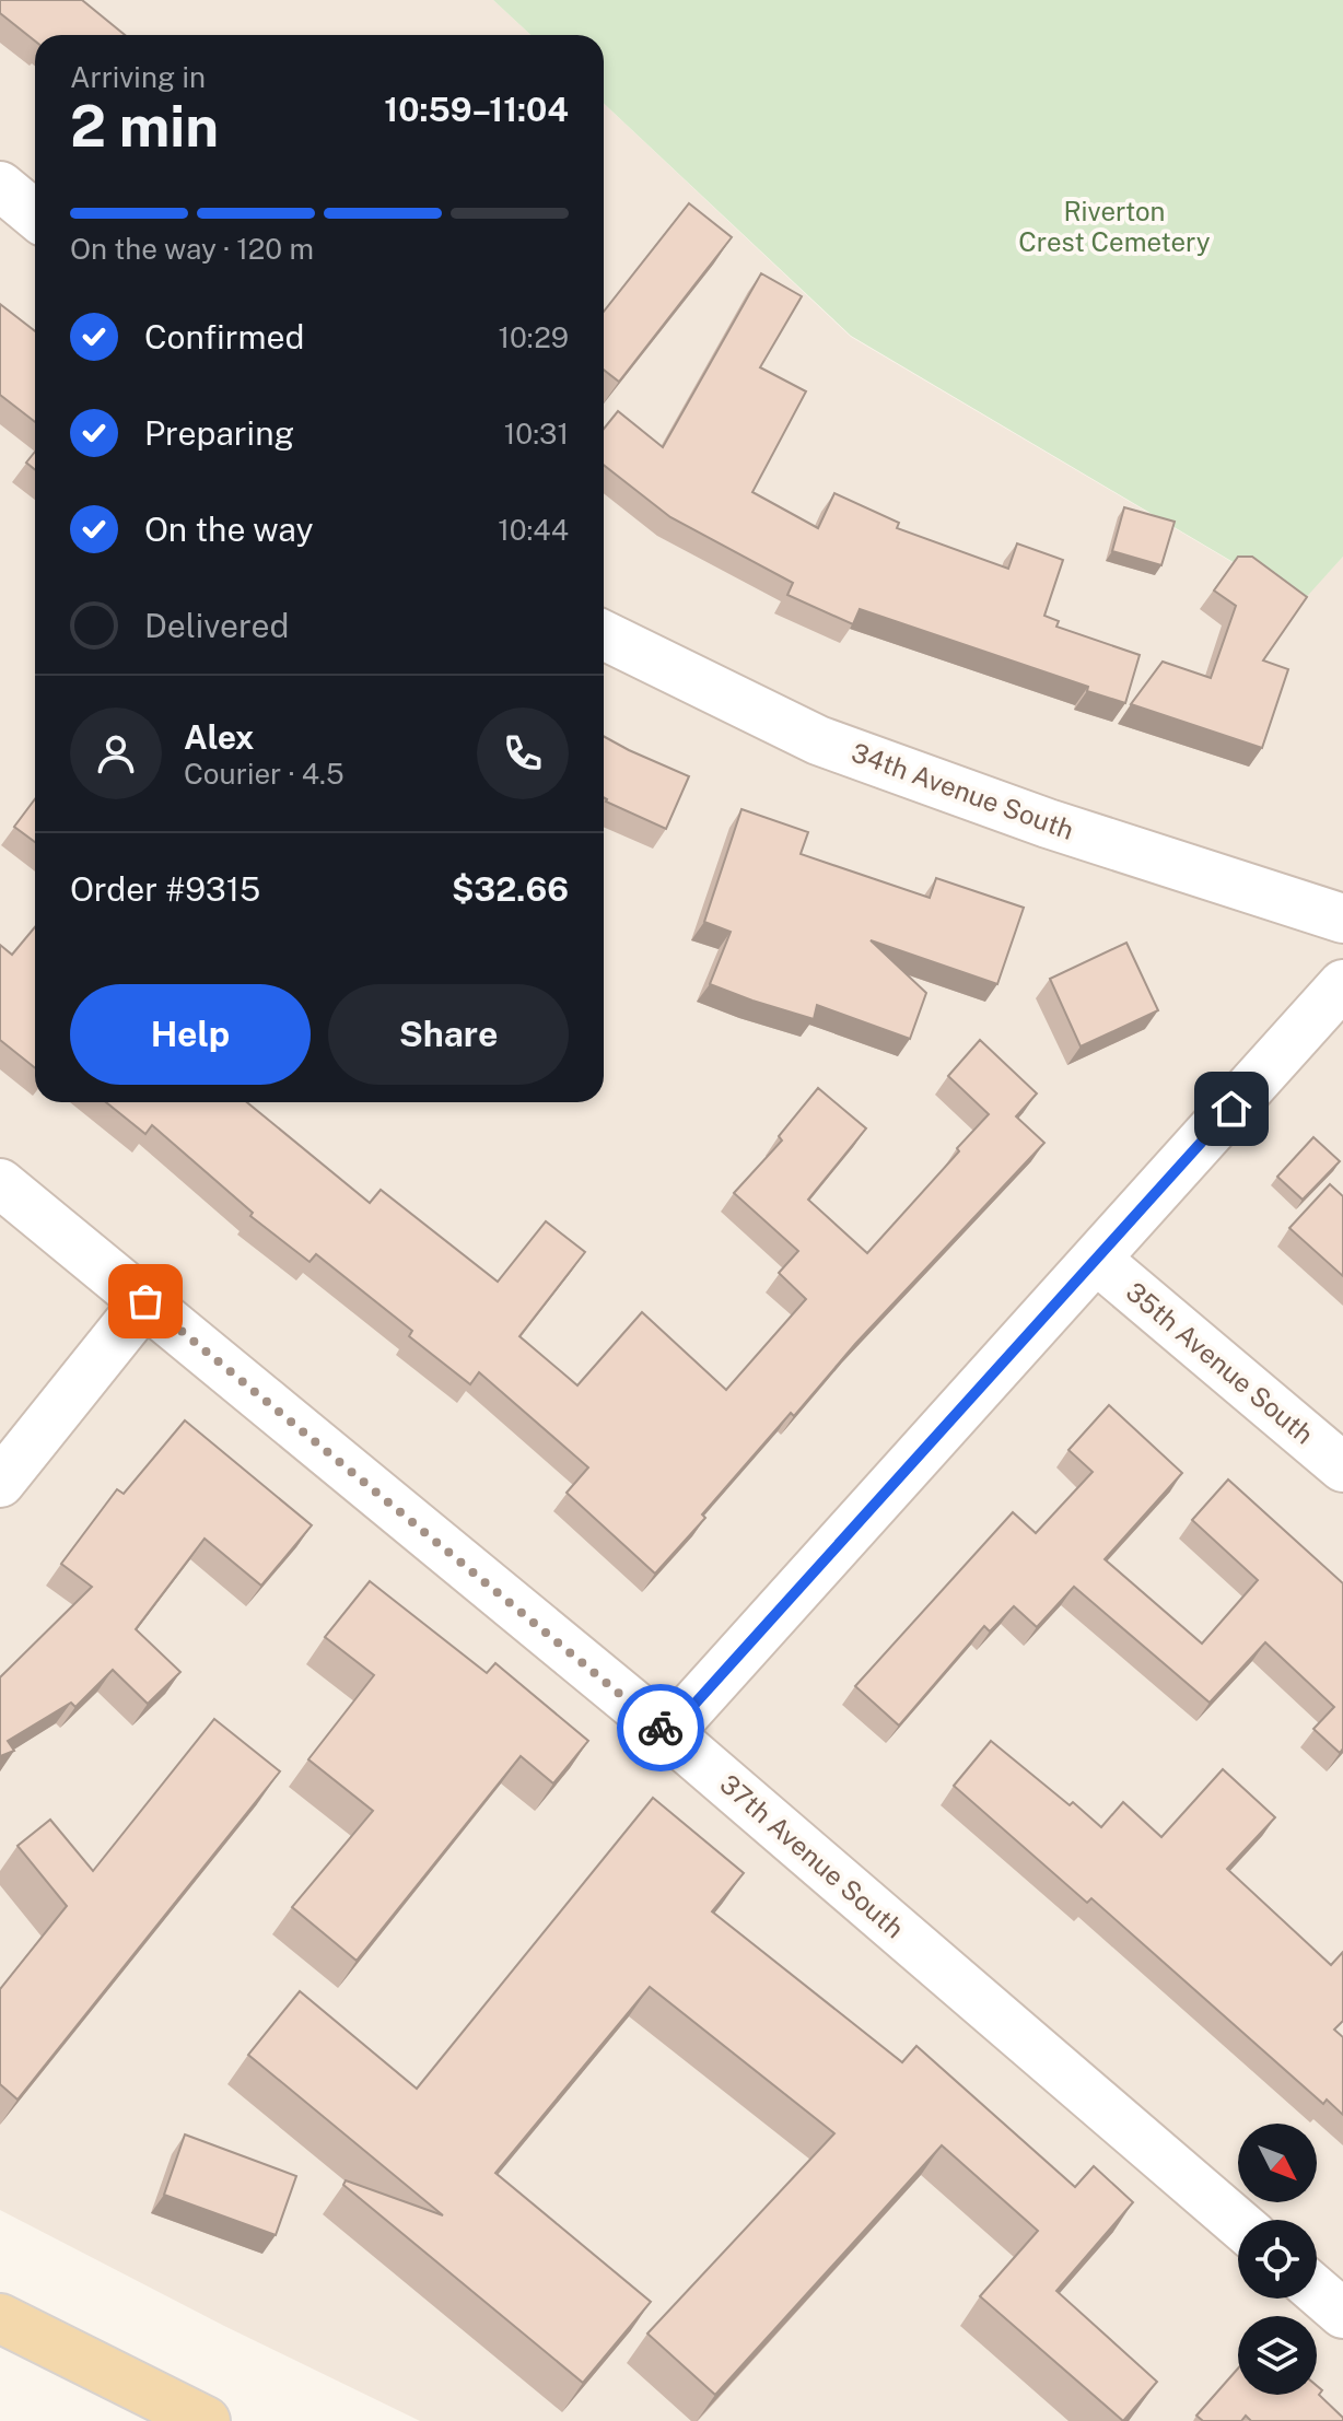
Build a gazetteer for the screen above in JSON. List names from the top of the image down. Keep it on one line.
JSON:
{"streets":{"street":["34th Avenue South","35th Avenue South","37th Avenue South"]},"parks":["Riverton Crest Cemetery"],"north":"bottom right","page":{"heading":["2 min","Arriving in","10:59–11:04"],"panel":["Alex","Courier · 4.5","Order #9315","$32.66"],"bar":"On the way · 120 m","list":[["Confirmed","10:29"],["Preparing","10:31"],["On the way","10:44"],"Delivered"],"buttons":["Help","Share"]}}
